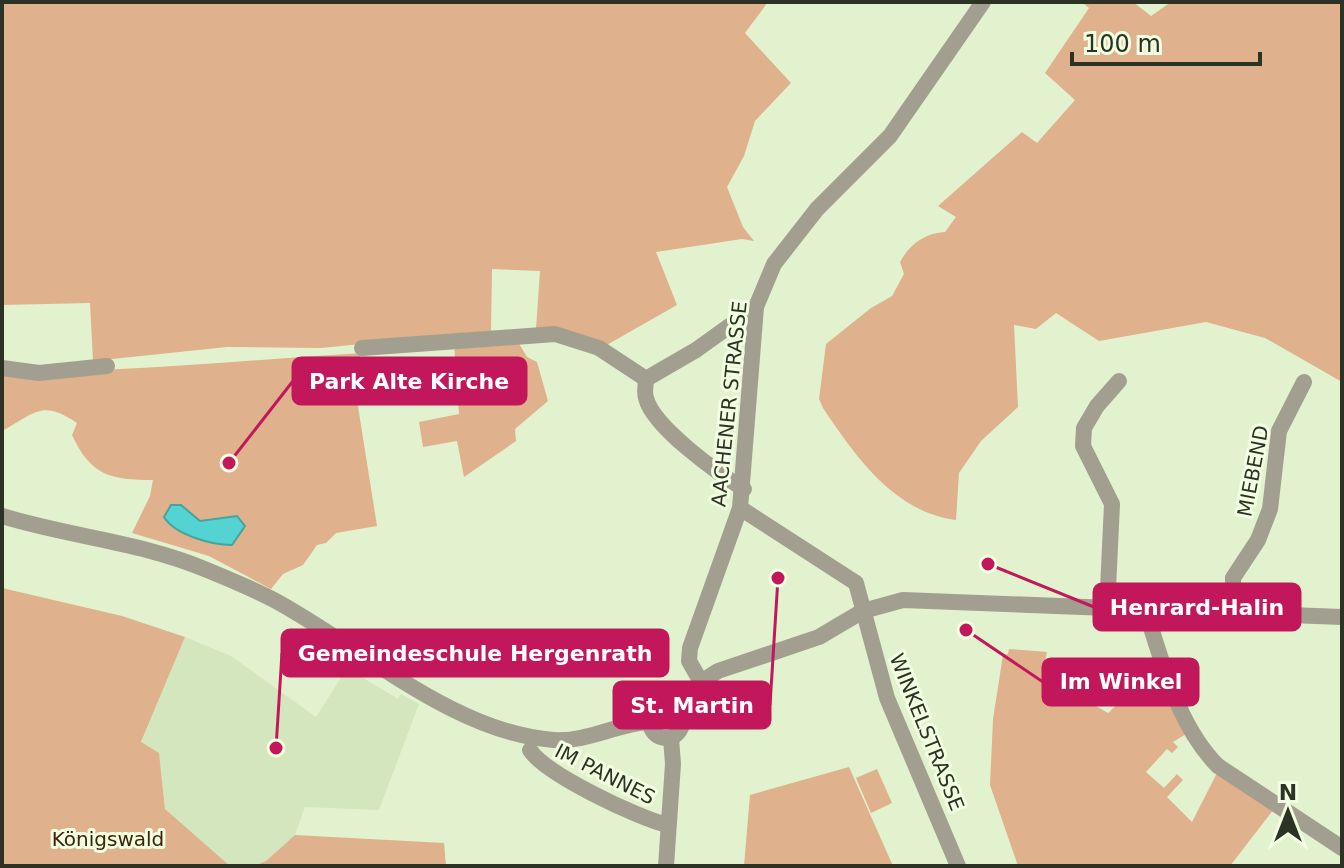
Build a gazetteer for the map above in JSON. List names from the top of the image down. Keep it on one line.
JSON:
{"streets":{"street":["AACHENER STRASSE","MIEBEND","WINKELSTRASSE","IM PANNES"]},"crossings":[["AACHENER STRASSE","WINKELSTRASSE"]],"parks":["Königswald"],"places":["Park Alte Kirche","Henrard-Halin","St. Martin","Im Winkel","Gemeindeschule Hergenrath"],"scale_bar":"100 m","north":"top"}
